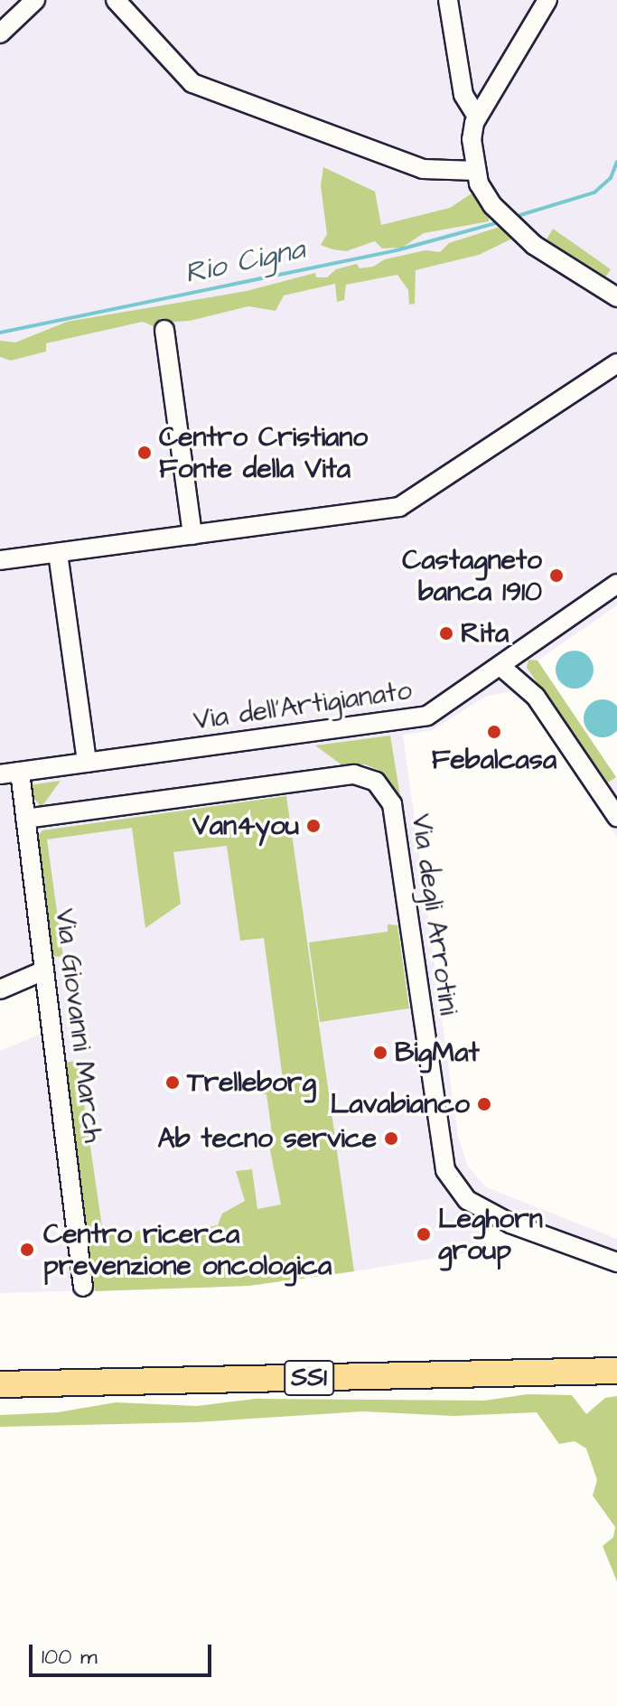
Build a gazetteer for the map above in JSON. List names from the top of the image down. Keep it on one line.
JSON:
{"streets":{"highway":["SS1"],"street":["Via dell'Artigianato","Via degli Arrotini","Via Giovanni March"]},"crossings":[["Via dell'Artigianato","Via Giovanni March"],["Via degli Arrotini","Via Giovanni March"]],"water":["Rio Cigna"],"places":["Centro Cristiano Fonte della Vita","Castagneto banca 1910","Rita","Febalcasa","Van4you","BigMat","Trelleborg","Lavabianco","Ab tecno service","Leghorn group","Centro ricerca prevenzione oncologica"],"scale_bar":"100 m"}
